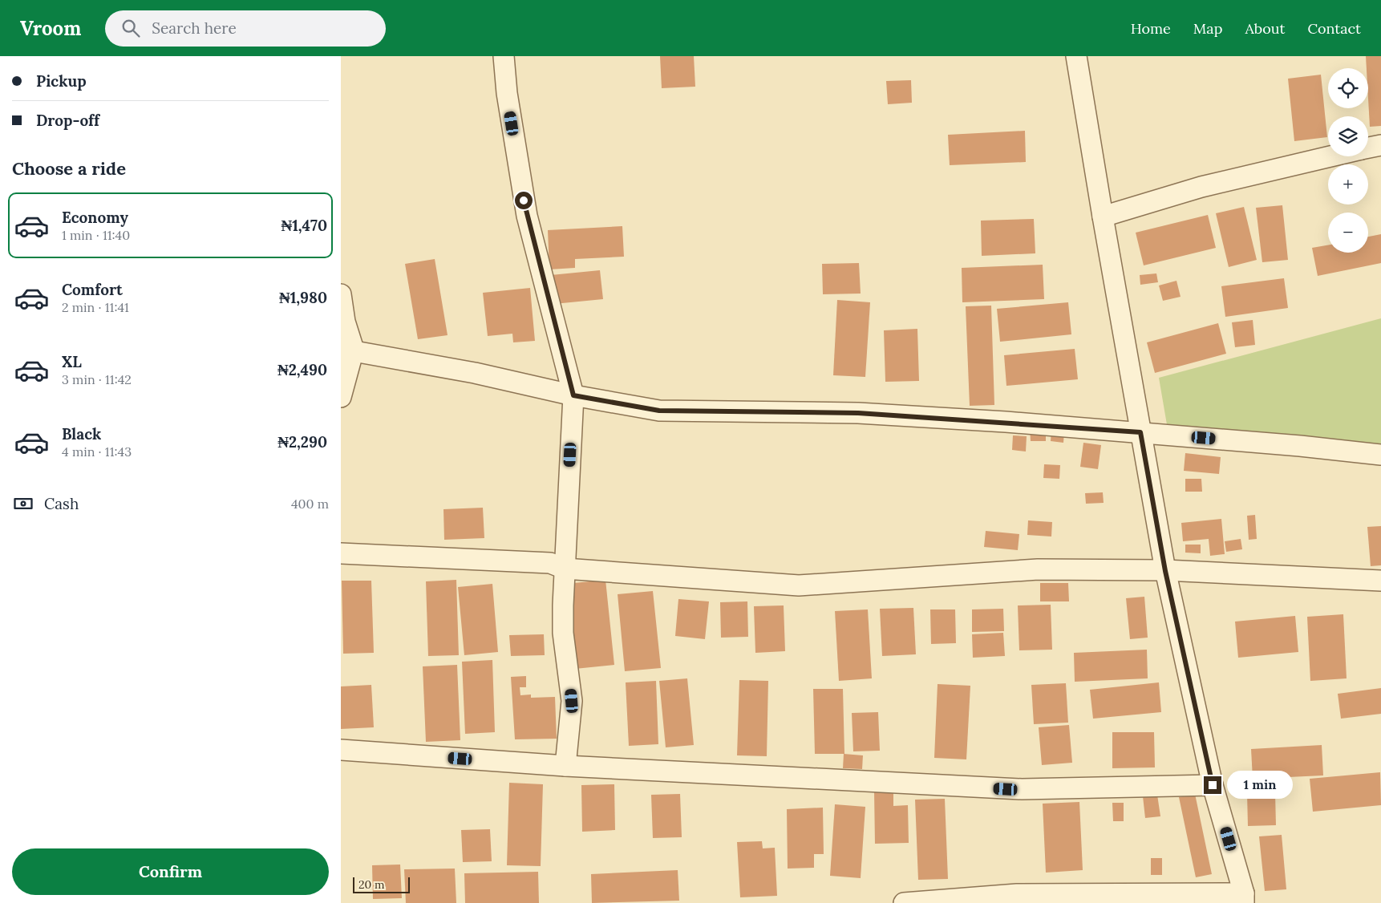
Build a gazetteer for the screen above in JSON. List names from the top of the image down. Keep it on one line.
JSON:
{"scale_bar":"20 m","page":{"header":"Vroom","search":"Search here","nav":["Home","Map","About","Contact"],"banner":["Pickup","Drop-off"],"map_buttons":["+","−"],"heading":"Choose a ride","list":[{"name":"Economy","note":"1 min · 11:40","value":"₦1,470"},{"name":"Comfort","note":"2 min · 11:41","value":"₦1,980"},{"name":"XL","note":"3 min · 11:42","value":"₦2,490"},{"name":"Black","note":"4 min · 11:43","value":"₦2,290"}],"pay":["Cash","400 m"],"bubble":"1 min","buttons":"Confirm","scale":"20 m"}}
